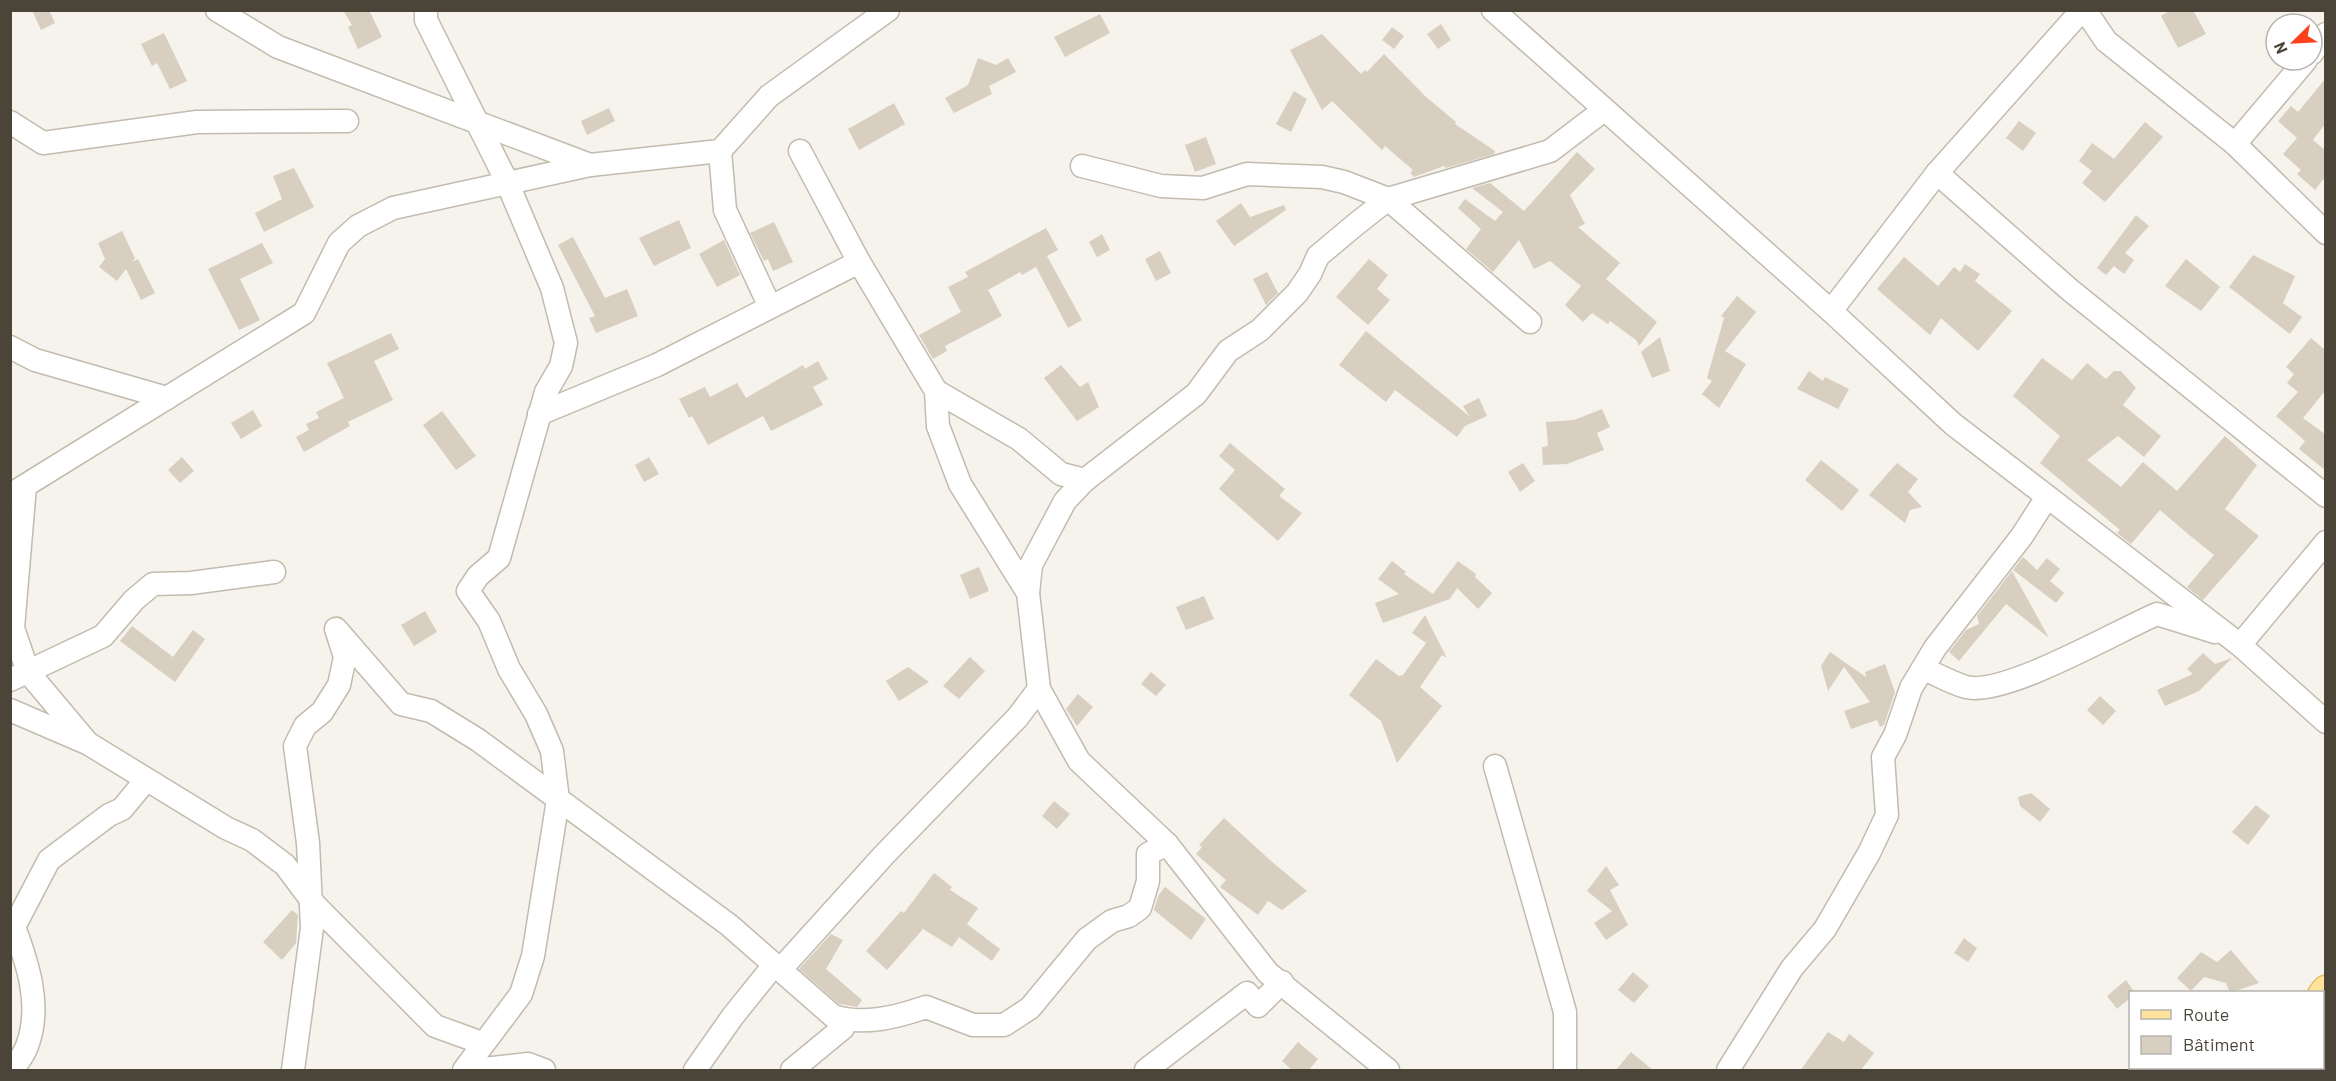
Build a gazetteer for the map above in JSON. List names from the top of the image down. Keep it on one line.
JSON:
{"legend":["Route","Bâtiment"],"north":"bottom left"}
